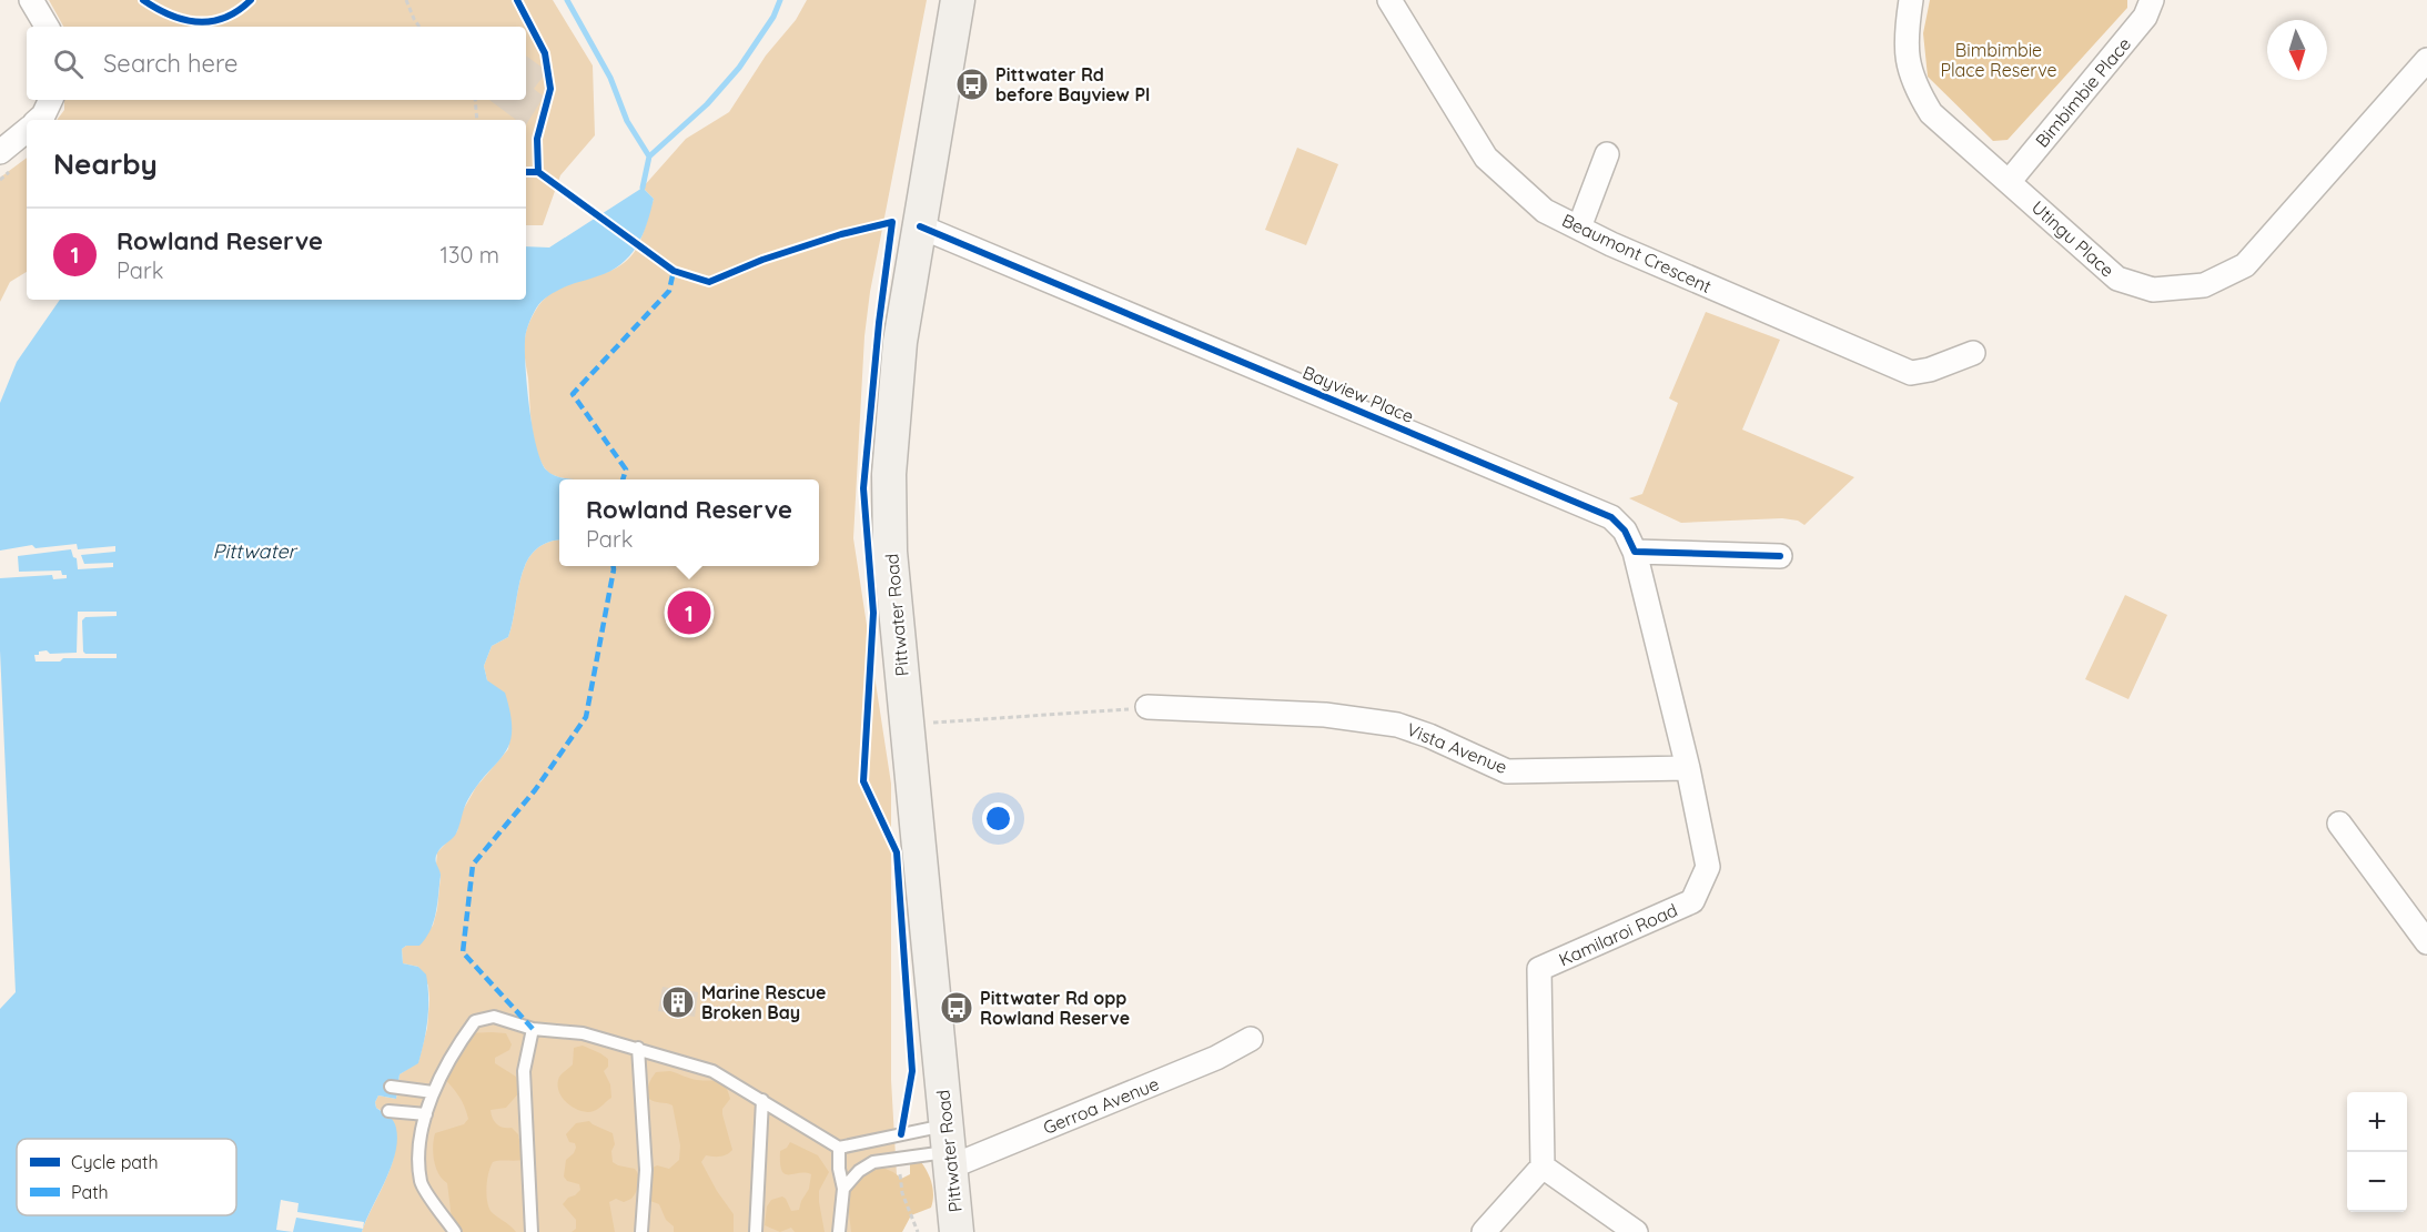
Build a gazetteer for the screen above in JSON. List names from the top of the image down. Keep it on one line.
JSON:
{"streets":{"main road":["Pittwater Road"],"street":["Bimbimbie Place","Utingu Place","Beaumont Crescent","Bayview Place","Vista Avenue","Kamilaroi Road","Gerroa Avenue"]},"crossings":[["Bimbimbie Place","Utingu Place"],["Bayview Place","Pittwater Road"],["Bayview Place","Kamilaroi Road"],["Pittwater Road","Gerroa Avenue"],["Vista Avenue","Kamilaroi Road"]],"water":["Pittwater"],"parks":["Bimbimbie Place Reserve"],"places":{"bus stop":["Pittwater Rd before Bayview Pl","Pittwater Rd opp Rowland Reserve"],"building":["Marine Rescue Broken Bay"]},"legend":["Cycle path","Path"],"north":"bottom","page":{"search":"Search here","heading":"Nearby","list":[{"mark":"1","name":"Rowland Reserve","note":"Park","value":"130 m"}],"popup":["Rowland Reserve","Park"],"pins":"1","map_buttons":["+","−"]}}
